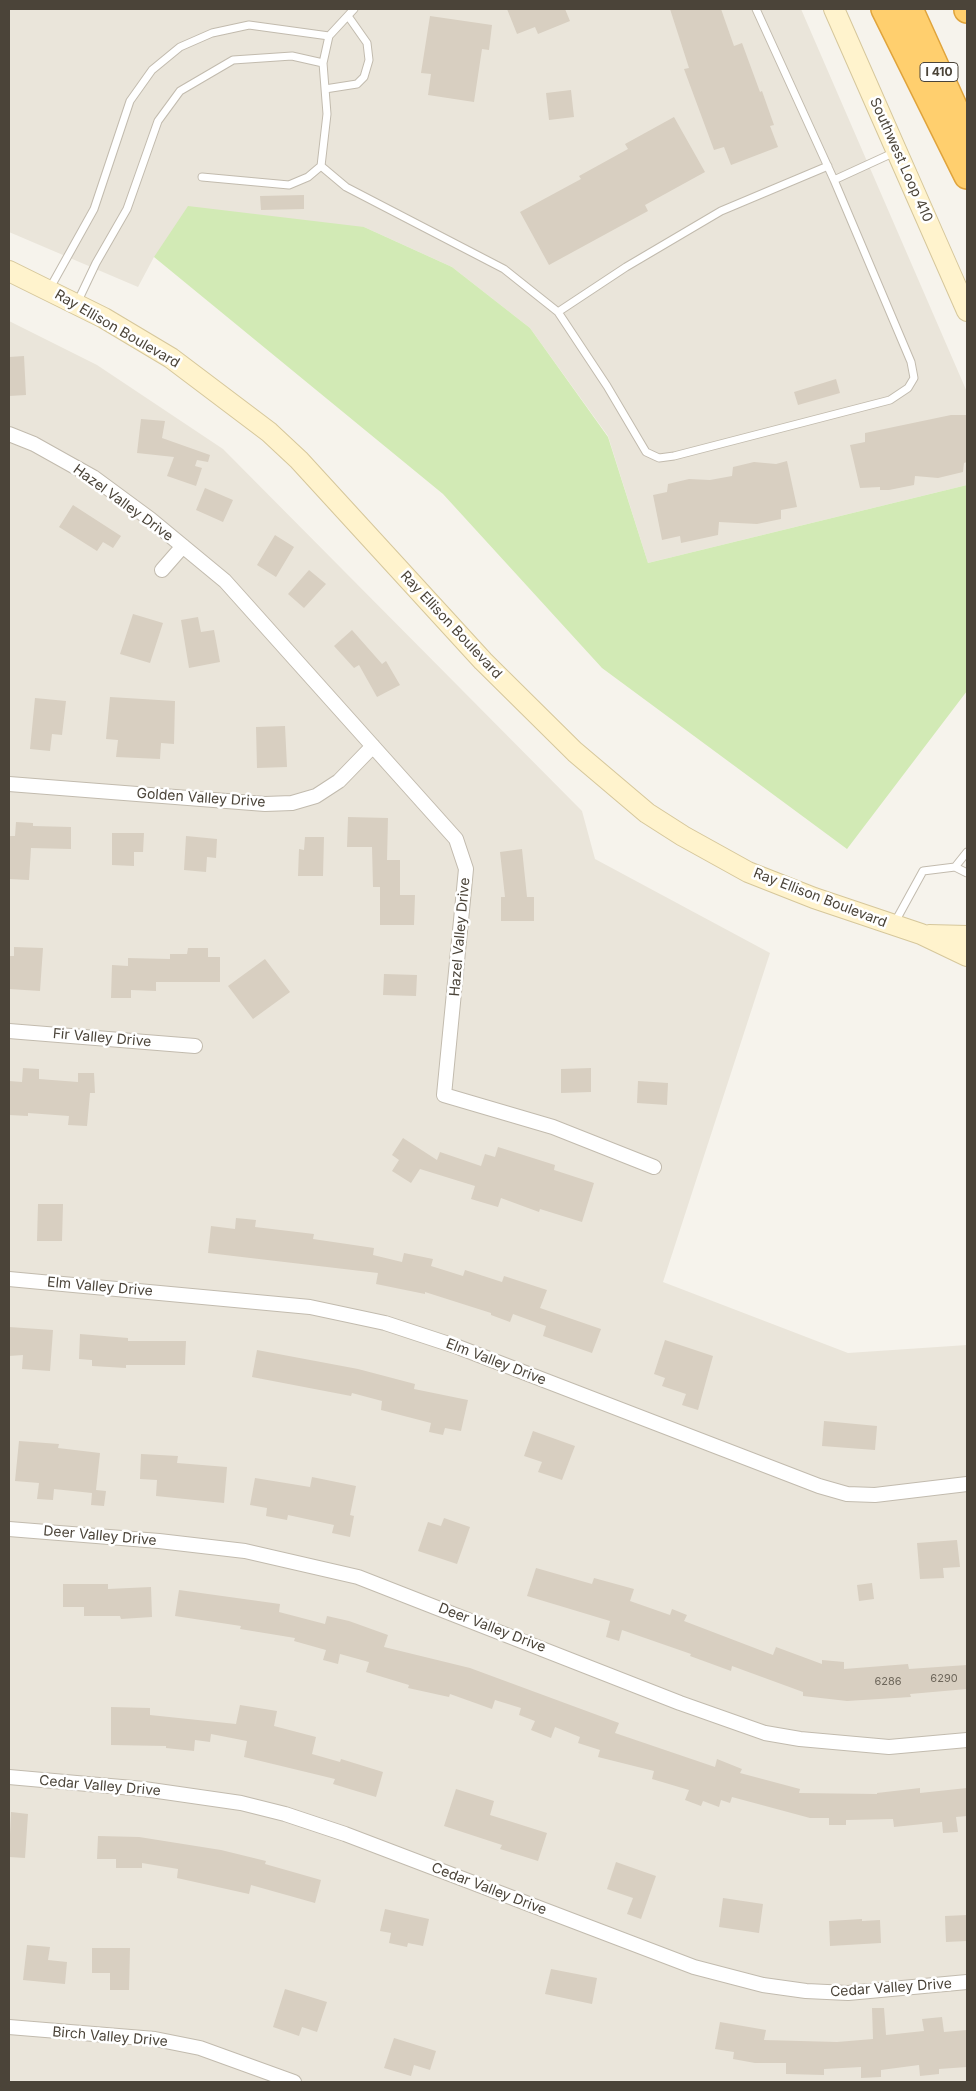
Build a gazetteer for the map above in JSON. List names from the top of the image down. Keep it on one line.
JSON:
{"streets":{"highway":["I 410"],"main road":["Southwest Loop 410","Ray Ellison Boulevard"],"street":["Hazel Valley Drive","Golden Valley Drive","Fir Valley Drive","Elm Valley Drive","Deer Valley Drive","Cedar Valley Drive","Birch Valley Drive"]},"crossings":[["Hazel Valley Drive","Golden Valley Drive"]],"house_numbers":["6290","6286"]}
